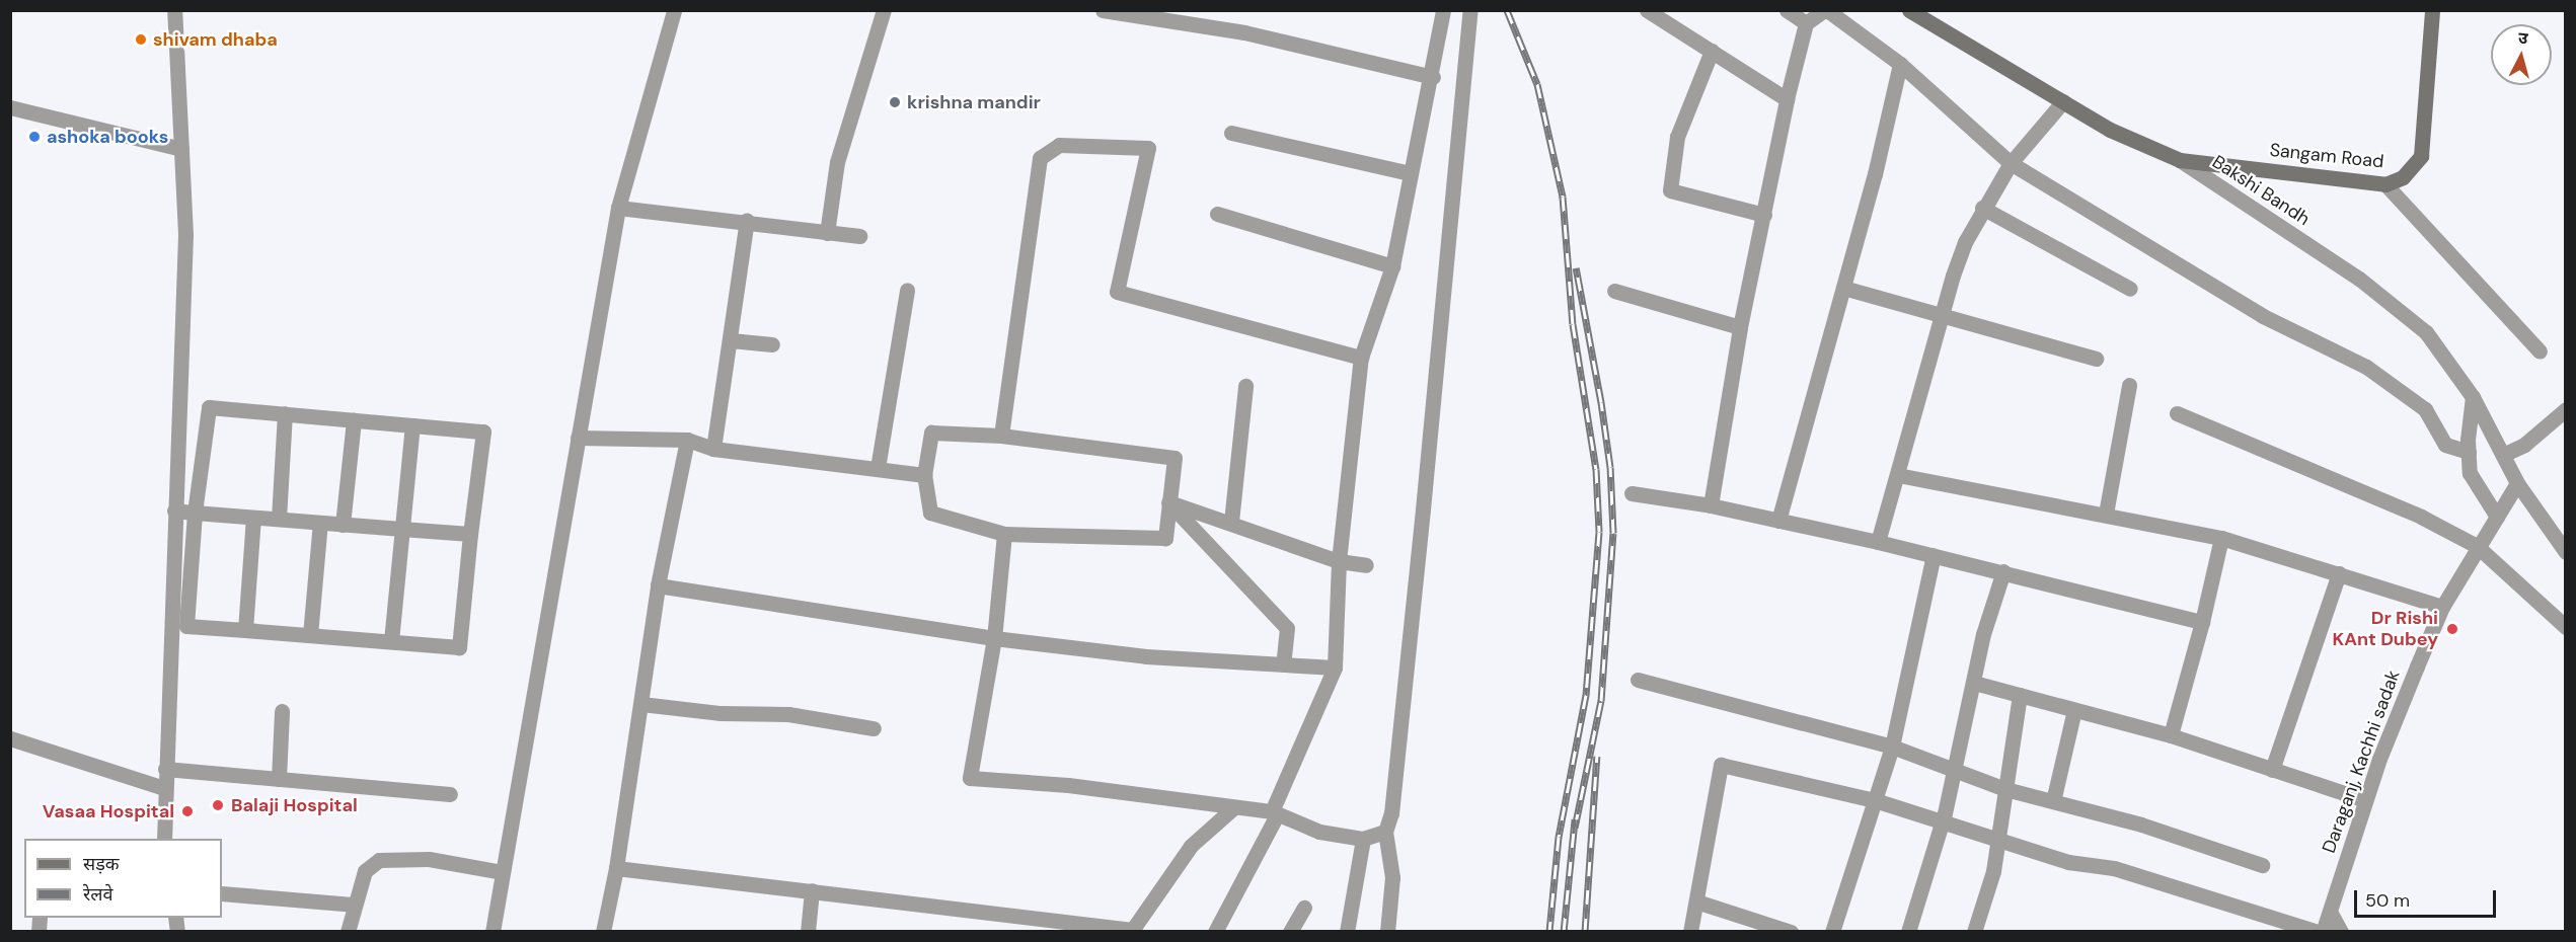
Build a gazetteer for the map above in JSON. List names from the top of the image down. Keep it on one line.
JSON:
{"streets":{"main road":["Sangam Road","Bakshi Bandh"],"street":["Daraganj, Kachhi sadak"]},"crossings":[["Sangam Road","Bakshi Bandh"],["Bakshi Bandh","Daraganj, Kachhi sadak"]],"places":["shivam dhaba","krishna mandir","ashoka books","Dr Rishi KAnt Dubey","Balaji Hospital","Vasaa Hospital"],"legend":["सड़क","रेलवे"],"scale_bar":"50 m","north":"top"}
